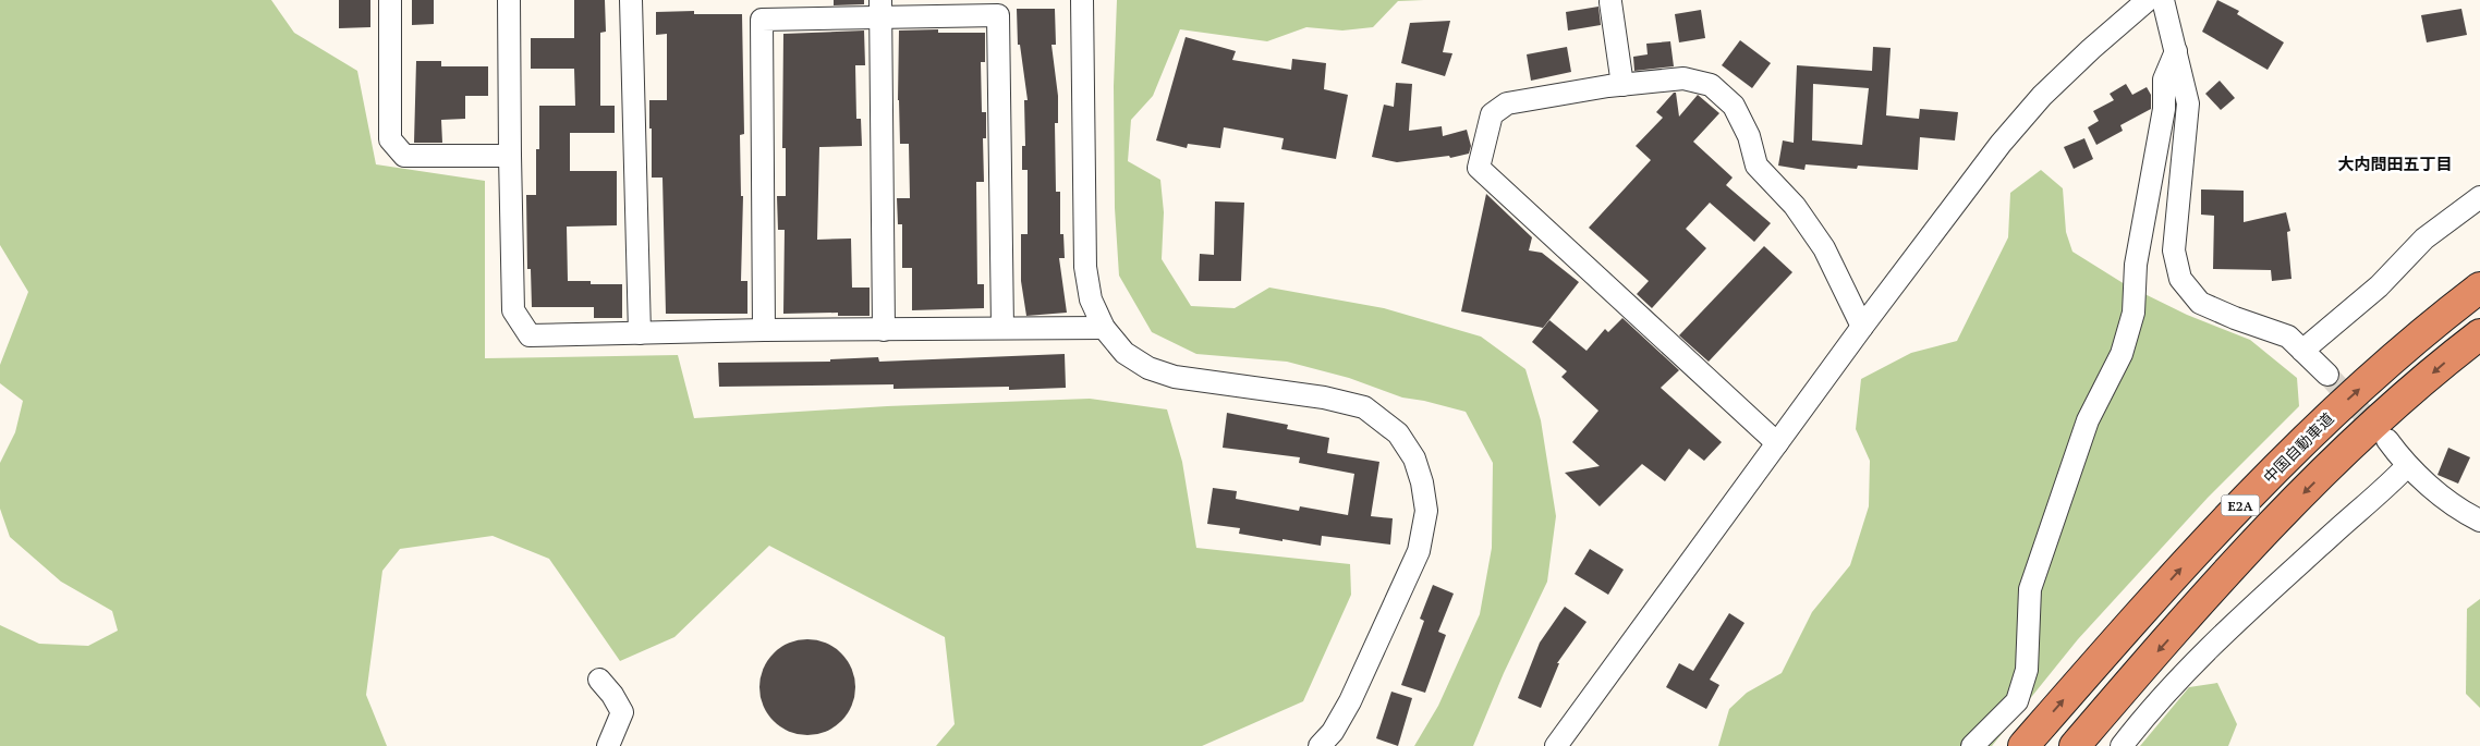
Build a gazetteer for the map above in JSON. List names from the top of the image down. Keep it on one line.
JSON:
{"streets":{"highway":["中国自動車道","E2A"]},"districts":["大内問田五丁目"]}
